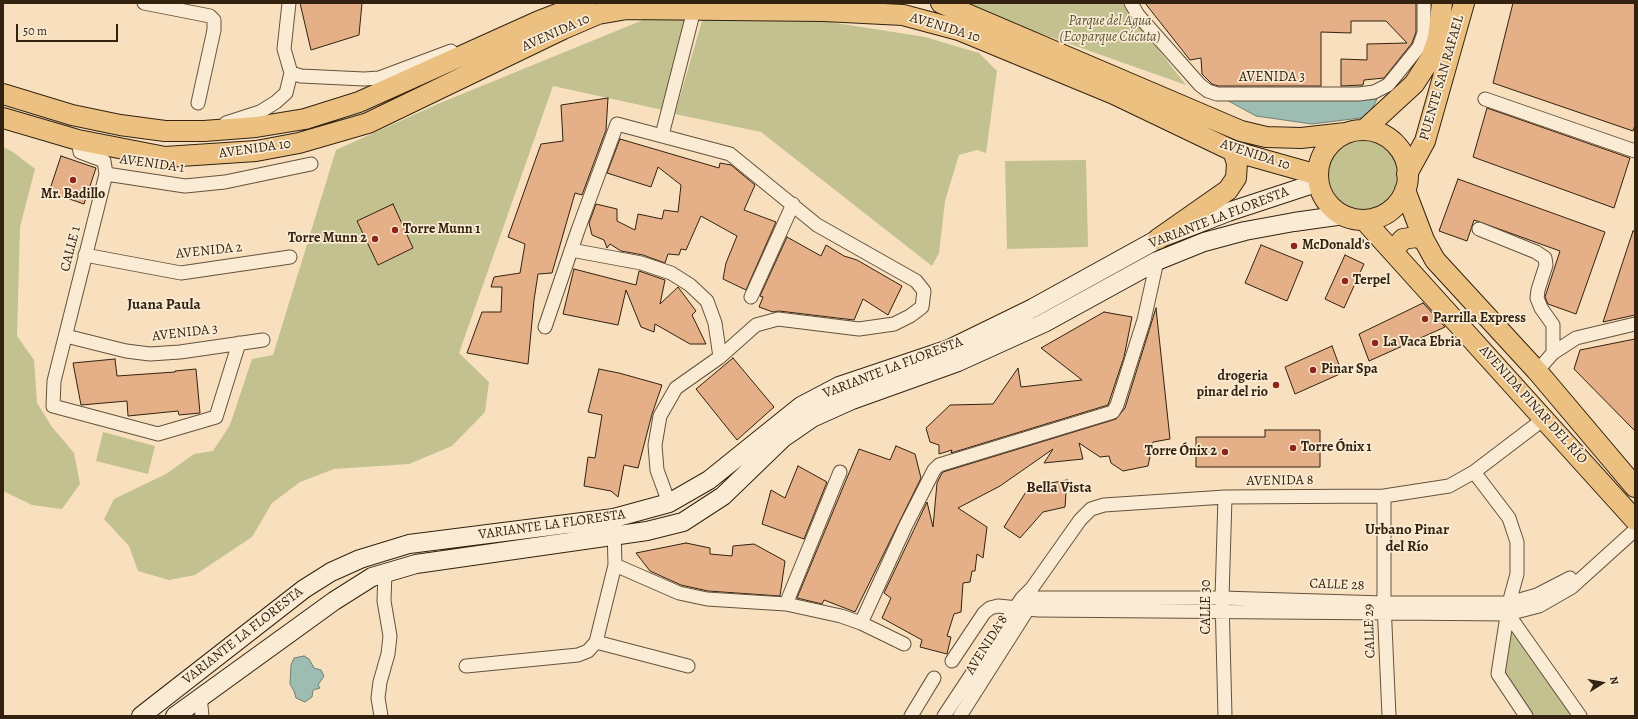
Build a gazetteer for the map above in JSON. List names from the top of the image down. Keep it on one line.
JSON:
{"streets":{"main road":["AVENIDA 10","PUENTE SAN RAFAEL","VARIANTE LA FLORESTA","AVENIDA PINAR DEL RÍO"],"street":["AVENIDA 3","AVENIDA 1","CALLE 1","AVENIDA 2","AVENIDA 8","CALLE 28","CALLE 30","CALLE 29"]},"crossings":[["AVENIDA 10","PUENTE SAN RAFAEL"],["AVENIDA 10","VARIANTE LA FLORESTA"],["AVENIDA 10","AVENIDA PINAR DEL RÍO"],["AVENIDA 3","CALLE 1"],["PUENTE SAN RAFAEL","VARIANTE LA FLORESTA"],["PUENTE SAN RAFAEL","AVENIDA PINAR DEL RÍO"],["AVENIDA 1","CALLE 1"],["VARIANTE LA FLORESTA","AVENIDA PINAR DEL RÍO"],["CALLE 1","AVENIDA 2"],["AVENIDA PINAR DEL RÍO","AVENIDA 8"],["AVENIDA PINAR DEL RÍO","CALLE 28"],["AVENIDA 8","CALLE 28"],["AVENIDA 8","CALLE 30"],["AVENIDA 8","CALLE 29"],["CALLE 28","CALLE 30"],["CALLE 28","CALLE 29"]],"districts":["Juana Paula","Bella Vista","Urbano Pinar del Río"],"parks":["Parque del Agua (Ecoparque Cúcuta)"],"places":["Mr. Badillo","Torre Munn 1","Torre Munn 2","McDonald's","Terpel","Parrilla Express","La Vaca Ebria","Pinar Spa","drogeria pinar del rio","Torre Ónix 1","Torre Ónix 2"],"scale_bar":"50 m","north":"right"}
